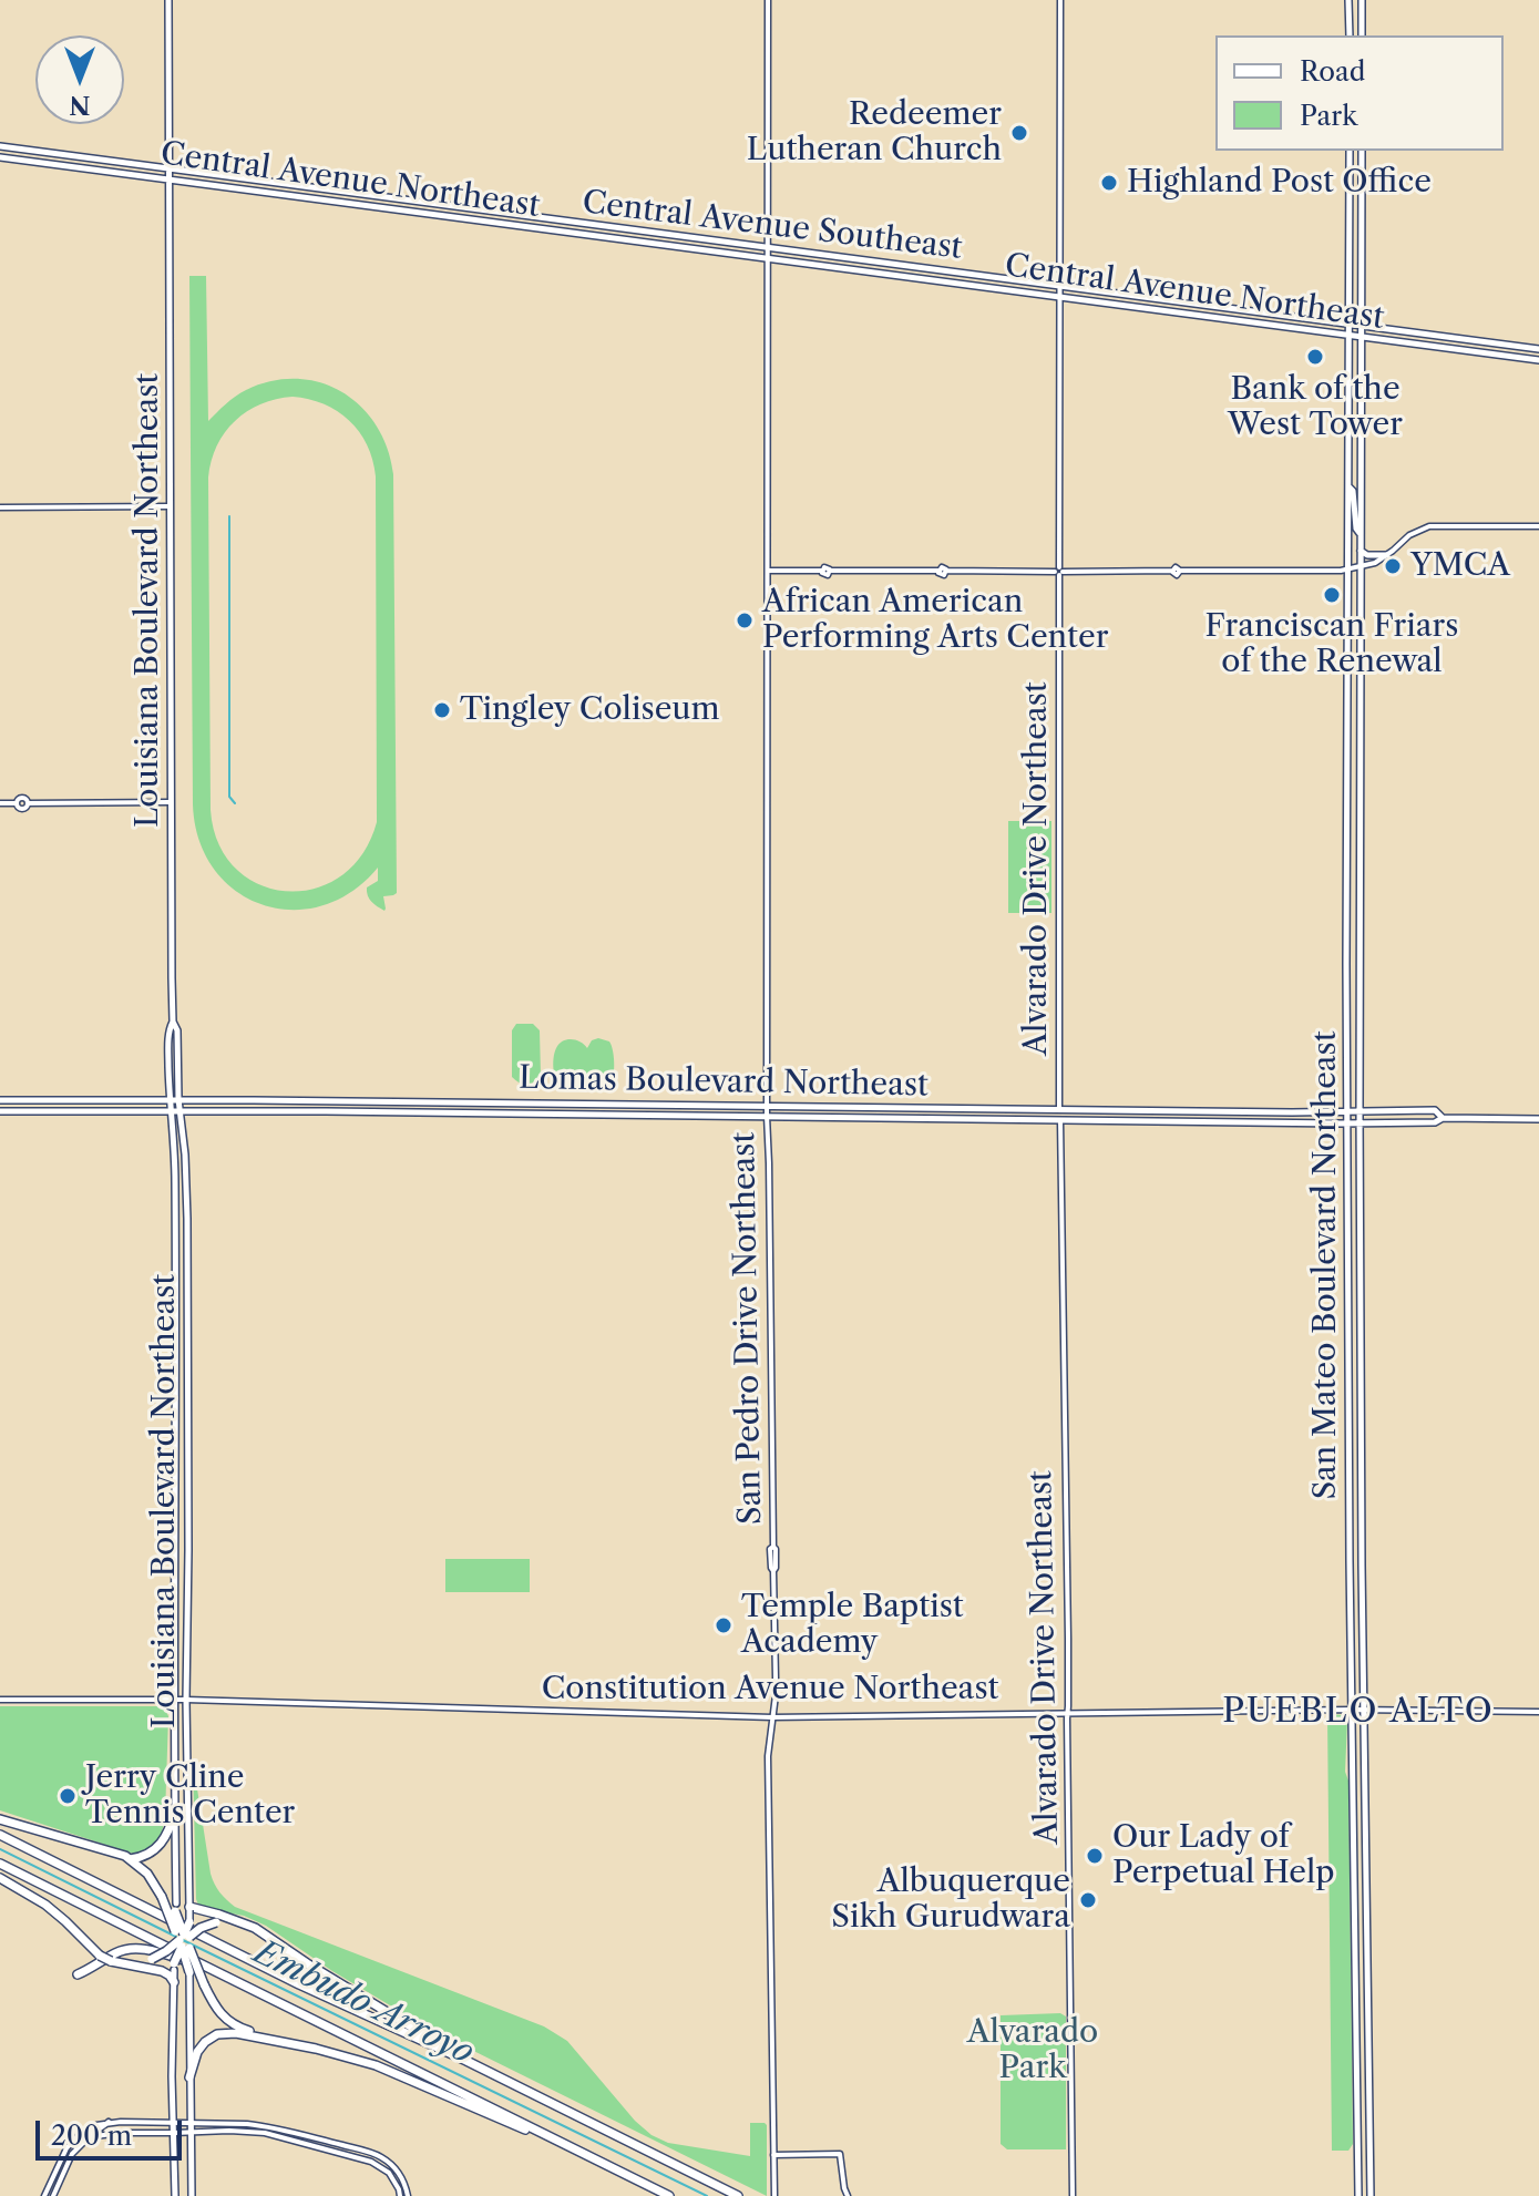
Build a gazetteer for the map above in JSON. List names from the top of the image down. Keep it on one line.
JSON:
{"streets":{"main road":["Central Avenue Northeast","Central Avenue Southeast","Louisiana Boulevard Northeast","Lomas Boulevard Northeast","San Mateo Boulevard Northeast"],"street":["Alvarado Drive Northeast","San Pedro Drive Northeast","Constitution Avenue Northeast"]},"crossings":[["Central Avenue Northeast","Louisiana Boulevard Northeast"],["Central Avenue Northeast","Alvarado Drive Northeast"],["Central Avenue Northeast","San Mateo Boulevard Northeast"],["Central Avenue Northeast","San Pedro Drive Northeast"],["Central Avenue Southeast","Louisiana Boulevard Northeast"],["Central Avenue Southeast","Alvarado Drive Northeast"],["Central Avenue Southeast","San Mateo Boulevard Northeast"],["Central Avenue Southeast","San Pedro Drive Northeast"],["Louisiana Boulevard Northeast","Lomas Boulevard Northeast"],["Louisiana Boulevard Northeast","Constitution Avenue Northeast"],["Alvarado Drive Northeast","Lomas Boulevard Northeast"],["Alvarado Drive Northeast","Constitution Avenue Northeast"],["Lomas Boulevard Northeast","San Mateo Boulevard Northeast"],["Lomas Boulevard Northeast","San Pedro Drive Northeast"],["San Mateo Boulevard Northeast","Constitution Avenue Northeast"],["San Pedro Drive Northeast","Constitution Avenue Northeast"]],"districts":["PUEBLO ALTO"],"water":["Embudo Arroyo"],"parks":["Alvarado Park"],"places":["Redeemer Lutheran Church","Highland Post Office","Bank of the West Tower","YMCA","Franciscan Friars of the Renewal","African American Performing Arts Center","Tingley Coliseum","Temple Baptist Academy","Jerry Cline Tennis Center","Our Lady of Perpetual Help","Albuquerque Sikh Gurudwara"],"legend":["Road","Park"],"scale_bar":"200 m","north":"bottom"}
